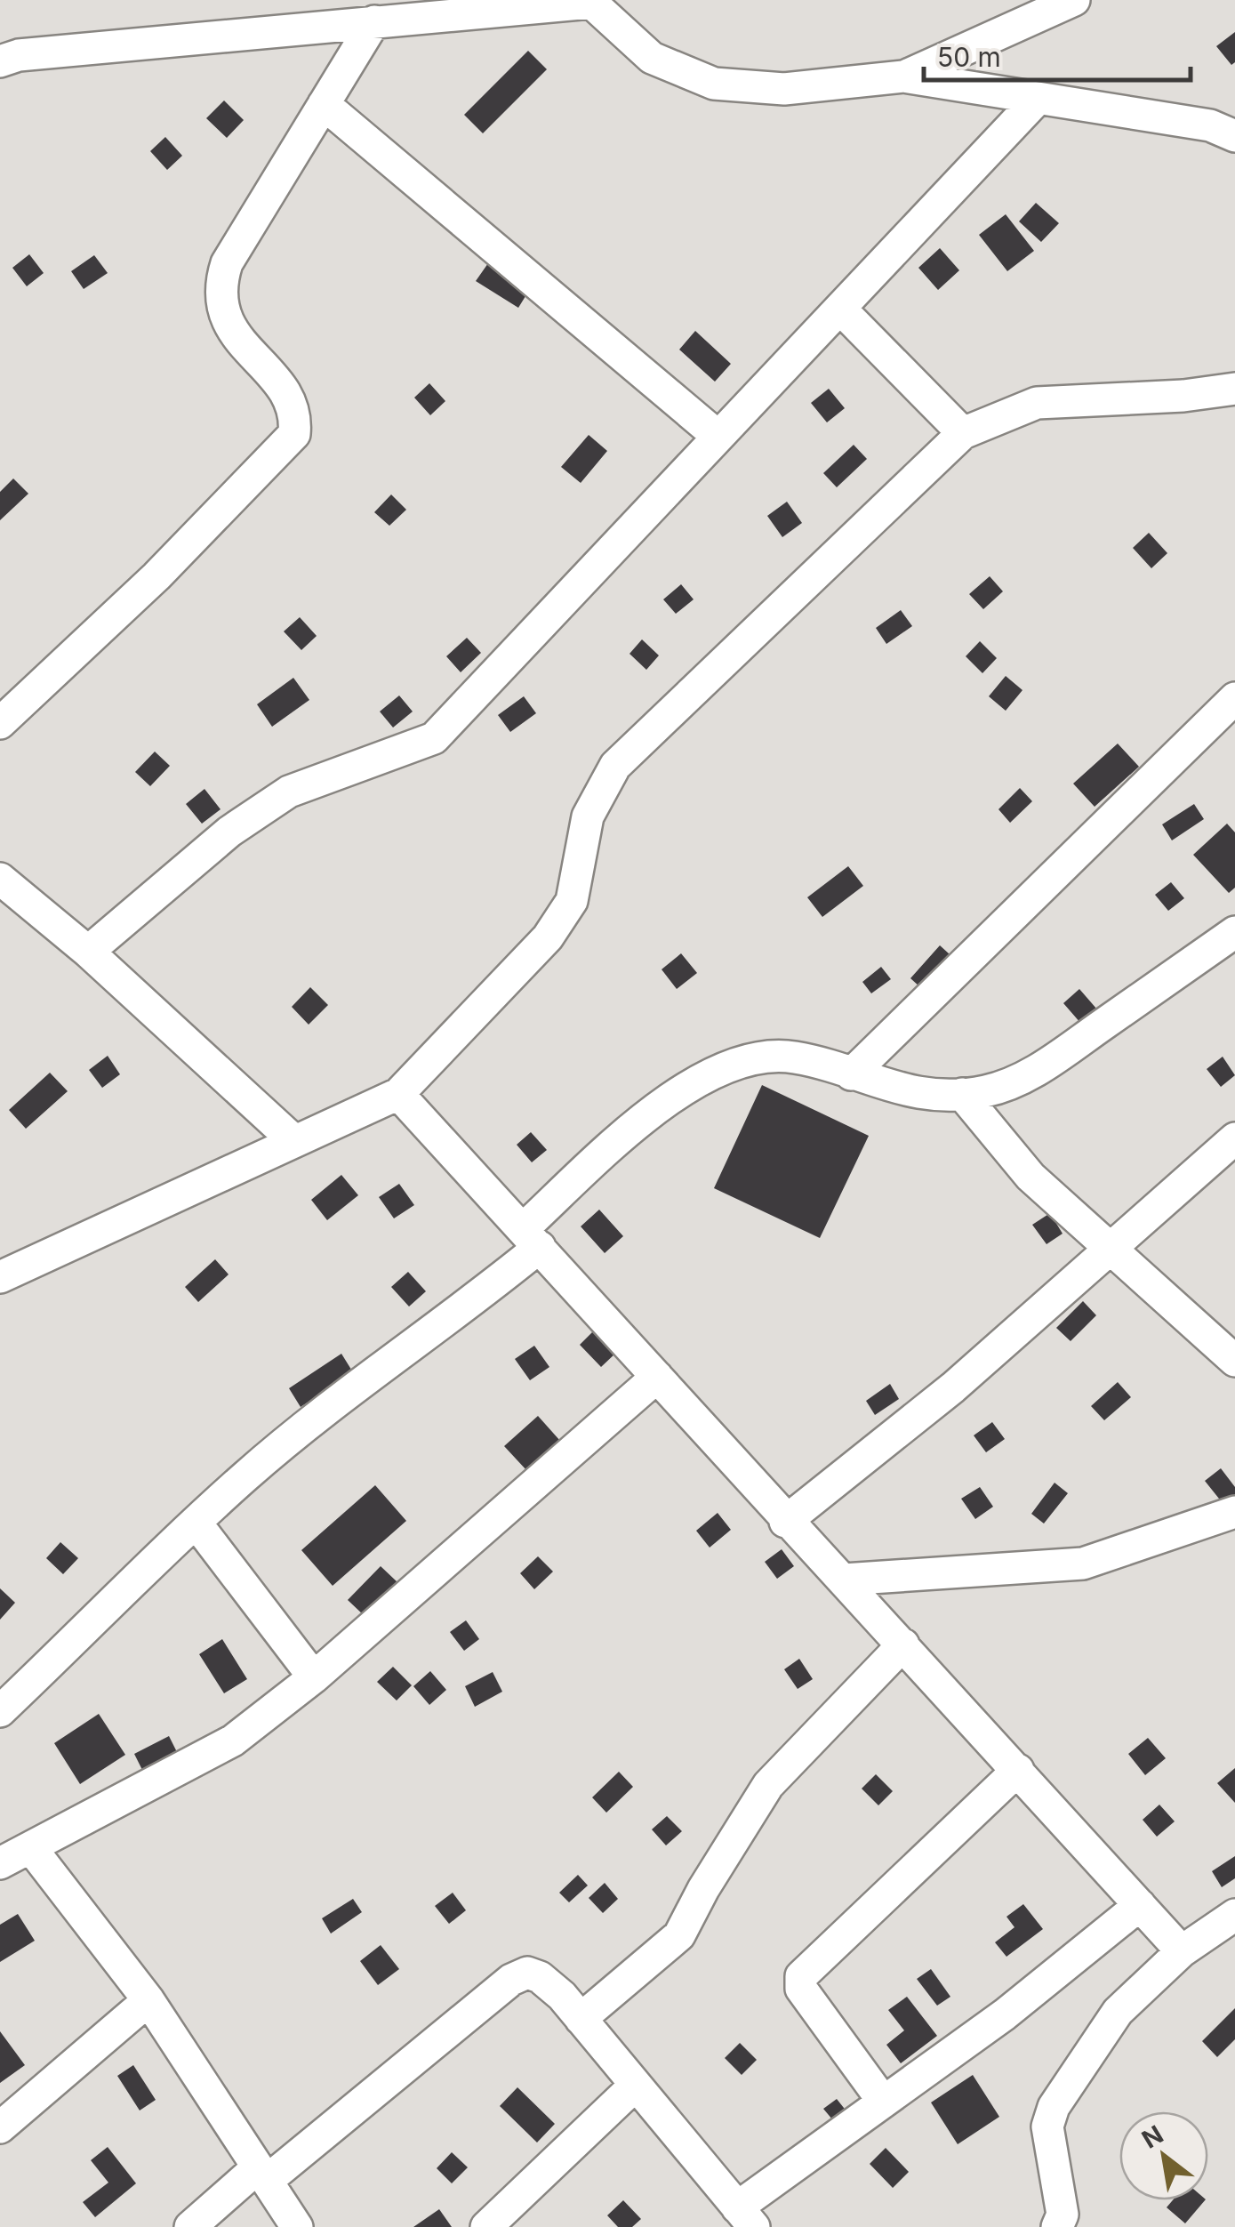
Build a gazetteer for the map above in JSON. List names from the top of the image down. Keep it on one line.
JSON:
{"scale_bar":"50 m","north":"top left"}
